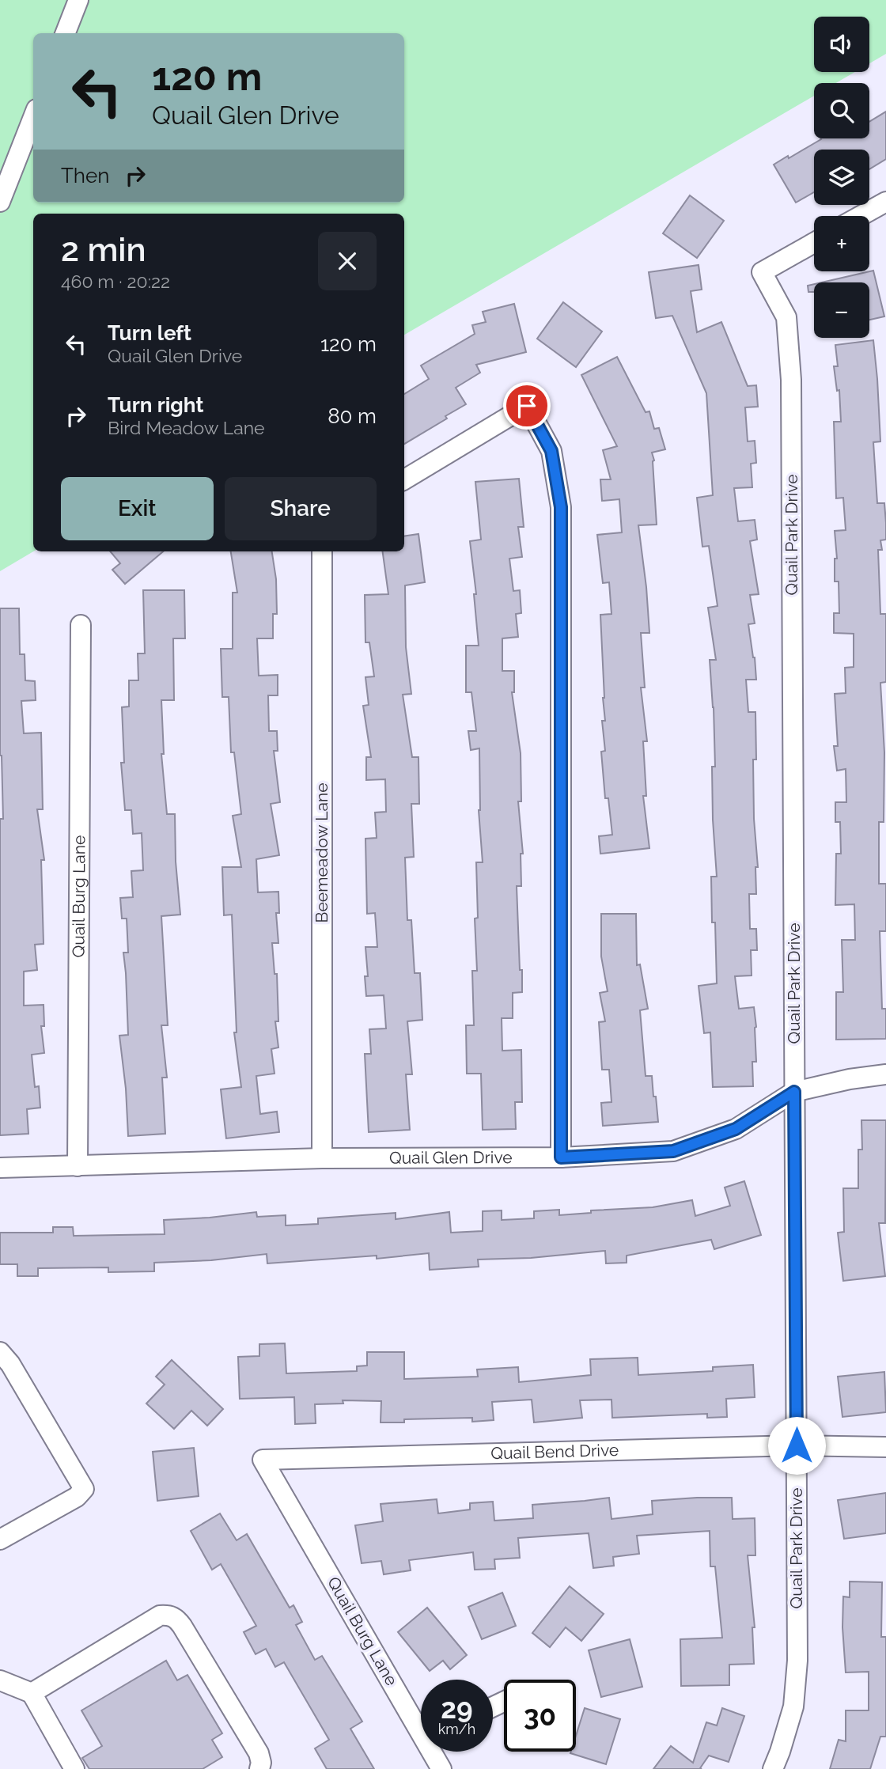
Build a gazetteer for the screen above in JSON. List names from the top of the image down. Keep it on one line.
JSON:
{"streets":{"street":["Quail Park Drive","Beemeadow Lane","Quail Burg Lane","Quail Glen Drive","Quail Bend Drive"]},"crossings":[["Quail Park Drive","Quail Glen Drive"],["Quail Park Drive","Quail Bend Drive"],["Beemeadow Lane","Quail Glen Drive"],["Quail Burg Lane","Quail Glen Drive"],["Quail Burg Lane","Quail Bend Drive"]],"page":{"map_buttons":["+","−"],"turn":["120 m","Quail Glen Drive"],"then":"Then","heading":["2 min","460 m · 20:22"],"list":[{"name":"Turn left","note":"Quail Glen Drive","value":"120 m"},{"name":"Turn right","note":"Bird Meadow Lane","value":"80 m"}],"buttons":["Exit","Share"],"speed":"29 km/h","limit":"30"}}
